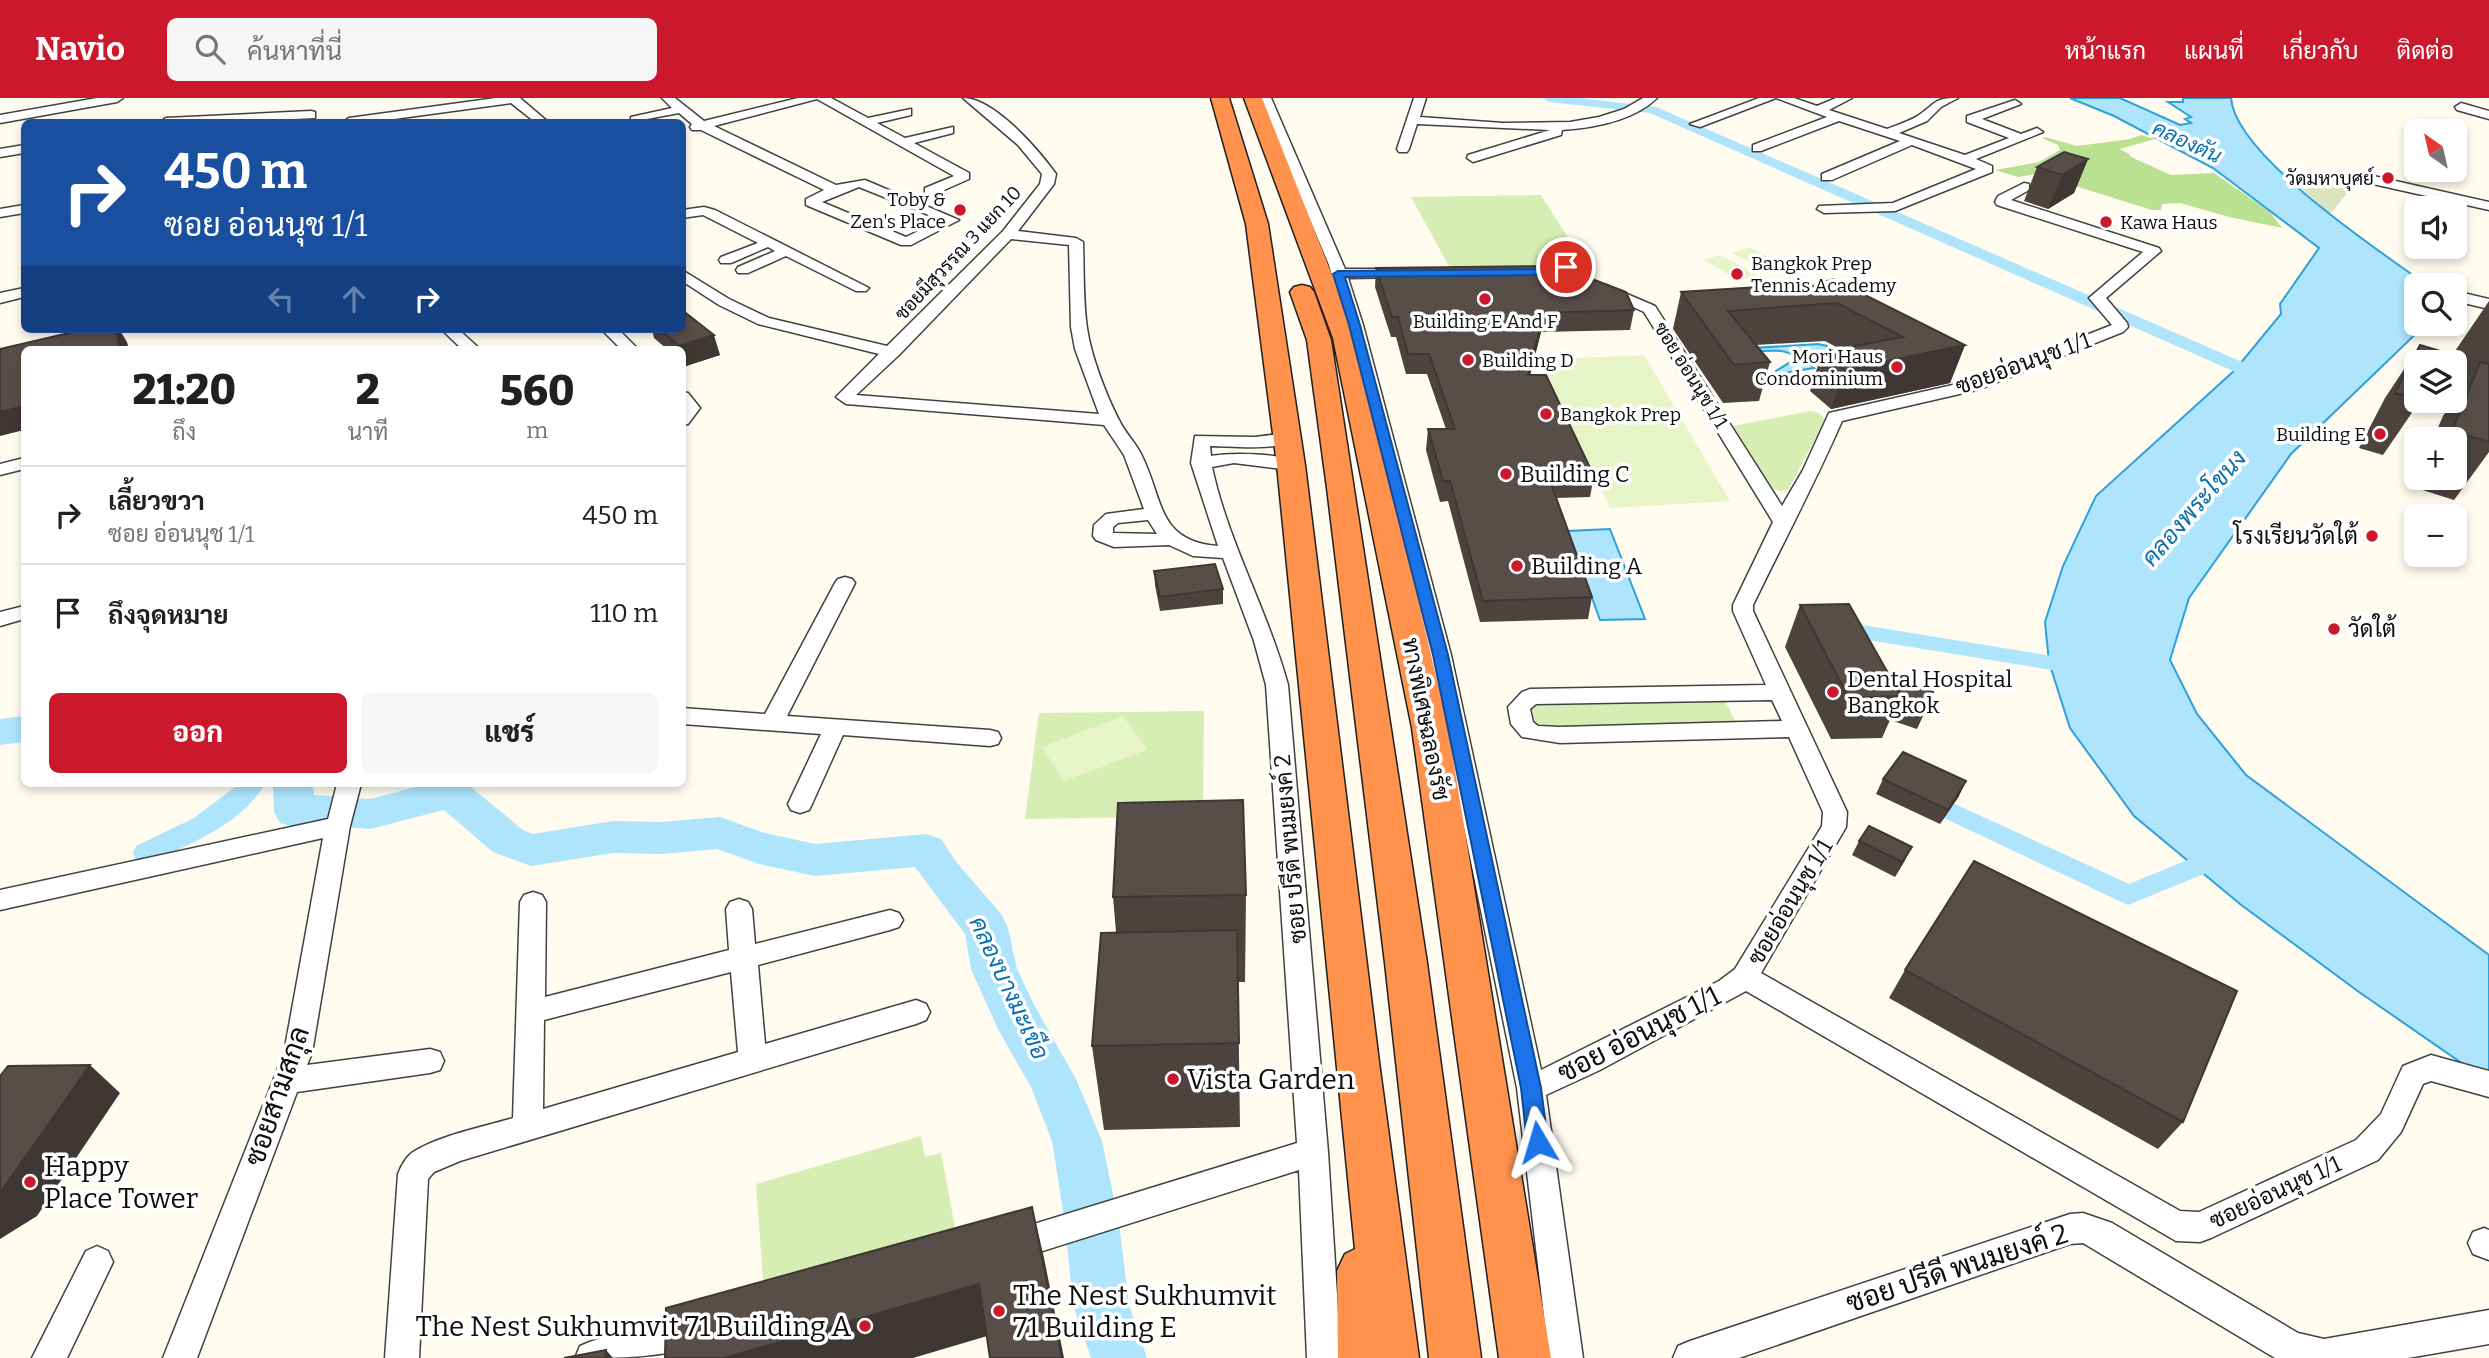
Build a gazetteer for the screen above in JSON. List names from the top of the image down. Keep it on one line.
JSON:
{"streets":{"highway":["ทางพิเศษฉลองรัช"],"street":["ซอยมีสุวรรณ 3 แยก 10","ซอยอ่อนนุช 1/1","ซอย อ่อนนุช 1/1","ซอย ปรีดี พนมยงค์ 2","ซอยสามสกุล"]},"crossings":[["ซอยอ่อนนุช 1/1","ซอย อ่อนนุช 1/1"]],"water":["คลองตัน","คลองพระโขนง","คลองบางมะเขือ"],"places":["วัดมหาบุศย์","Toby & Zen's Place","Kawa Haus","Bangkok Prep Tennis Academy","Building E And F","Building D","Mori Haus Condominium","Bangkok Prep","Building E","Building C","โรงเรียนวัดใต้","Building A","วัดใต้","Dental Hospital Bangkok","Vista Garden","Happy Place Tower","The Nest Sukhumvit 71 Building E","The Nest Sukhumvit 71 Building A"],"north":"top left","page":{"header":"Navio","search":"ค้นหาที่นี่","nav":["หน้าแรก","แผนที่","เกี่ยวกับ","ติดต่อ"],"map_buttons":["+","−"],"turn":["450 m","ซอย อ่อนนุช 1/1"],"eta":["21:20","ถึง","2","นาที","560","m"],"list":[{"name":"เลี้ยวขวา","note":"ซอย อ่อนนุช 1/1","value":"450 m"},{"name":"ถึงจุดหมาย","value":"110 m"}],"buttons":["ออก","แชร์"]}}
